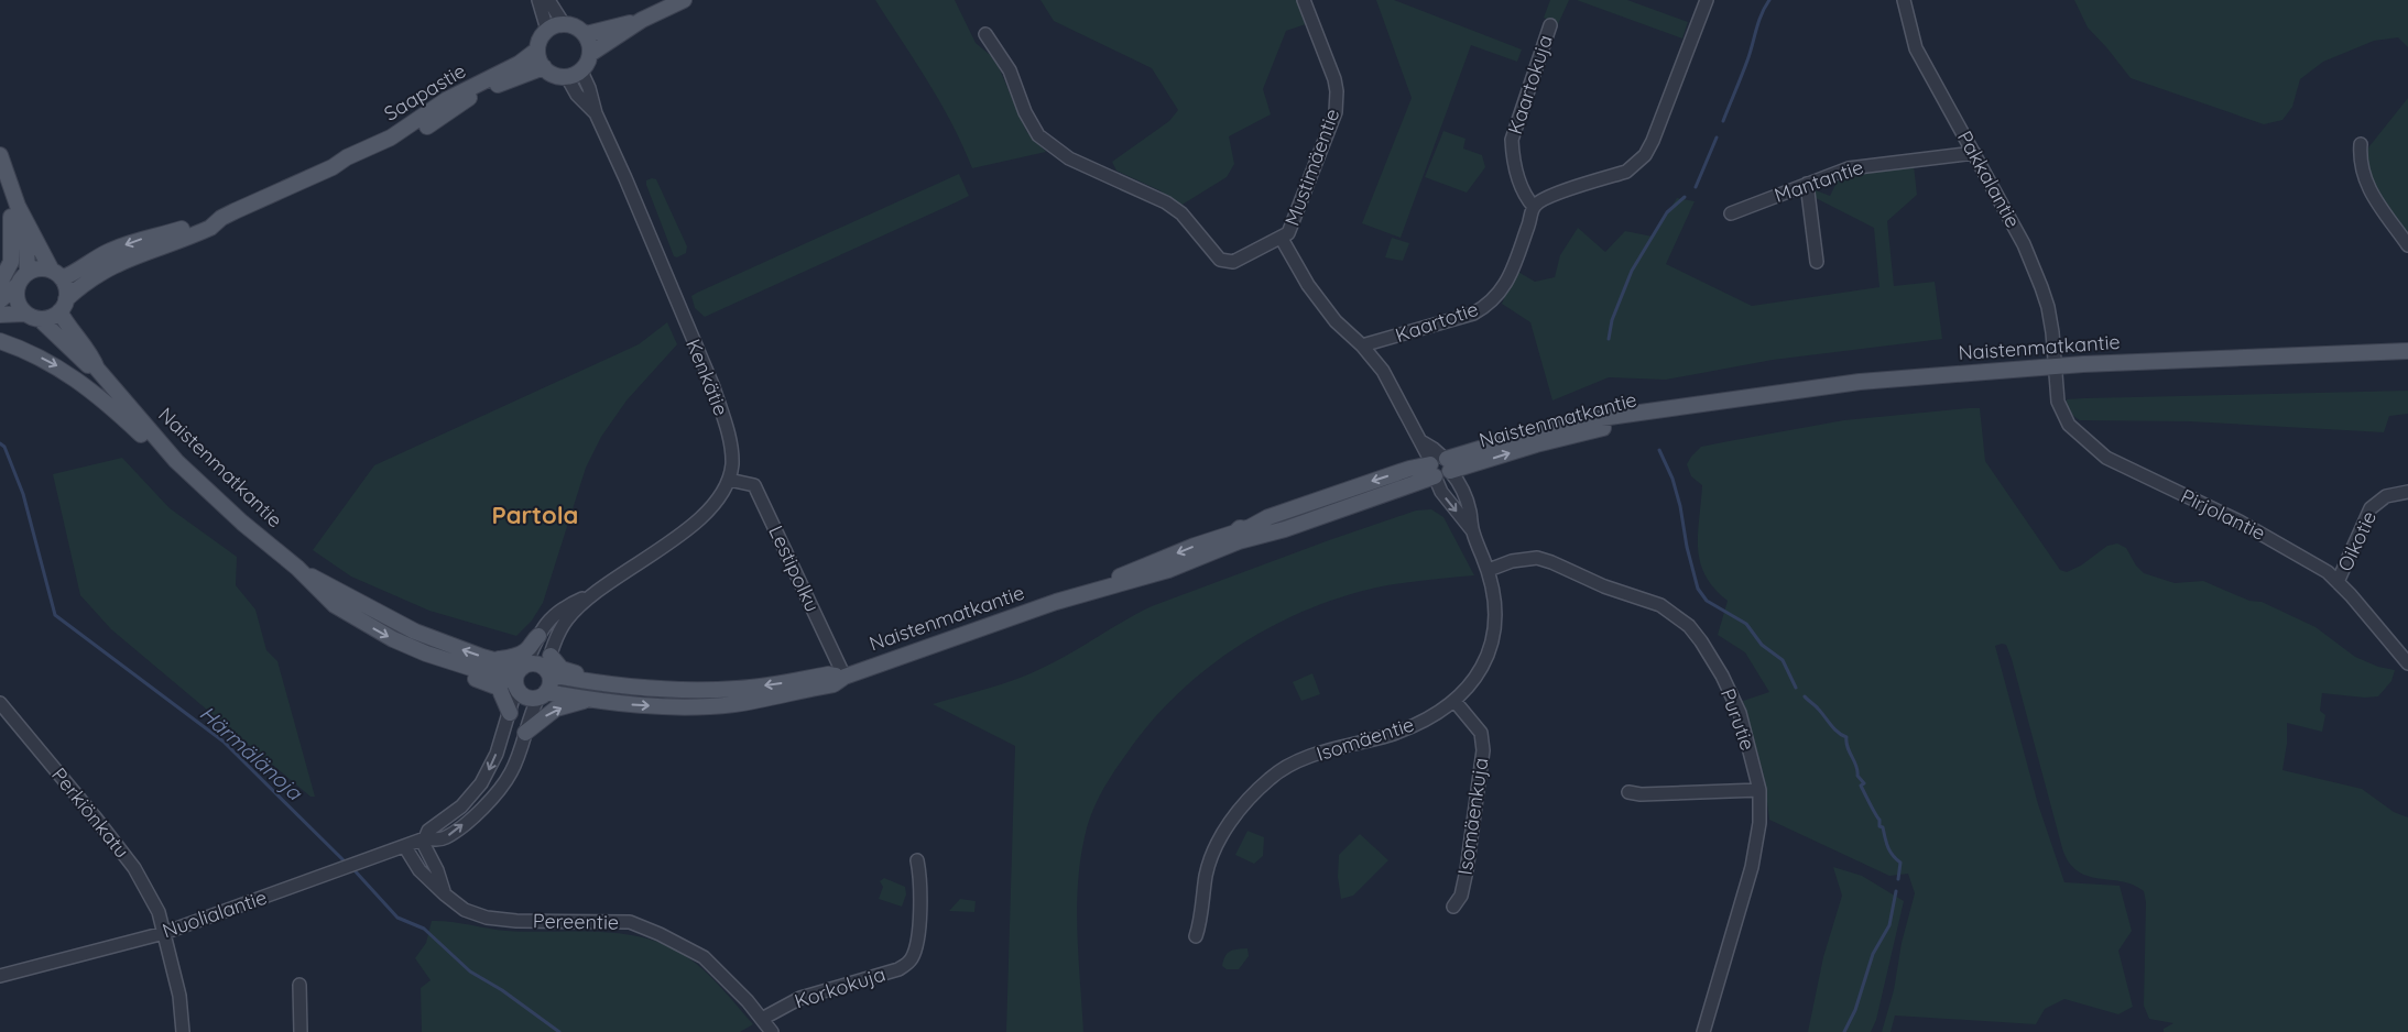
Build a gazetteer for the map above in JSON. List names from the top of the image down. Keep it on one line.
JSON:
{"streets":{"main road":["Saapastie","Naistenmatkantie"],"street":["Kaartokuja","Mustimäentie","Pakkalantie","Mantantie","Kaartotie","Kenkätie","Pirjolantie","Oikotie","Lestipolku","Purutie","Isomäentie","Perkiönkatu","Isomäenkuja","Nuolialantie","Pereentie","Korkokuja"]},"crossings":[["Kaartokuja","Kaartotie"],["Saapastie","Naistenmatkantie"],["Saapastie","Kenkätie"],["Pakkalantie","Mantantie"],["Pakkalantie","Naistenmatkantie"],["Pakkalantie","Pirjolantie"],["Kaartotie","Naistenmatkantie"],["Kaartotie","Isomäentie"],["Naistenmatkantie","Kenkätie"],["Naistenmatkantie","Pirjolantie"],["Naistenmatkantie","Lestipolku"],["Naistenmatkantie","Isomäentie"],["Naistenmatkantie","Nuolialantie"],["Kenkätie","Lestipolku"],["Kenkätie","Nuolialantie"],["Pirjolantie","Oikotie"],["Purutie","Isomäentie"],["Isomäentie","Isomäenkuja"],["Perkiönkatu","Nuolialantie"],["Nuolialantie","Pereentie"],["Pereentie","Korkokuja"]],"districts":["Partola"],"water":["Härmälänoja"]}
